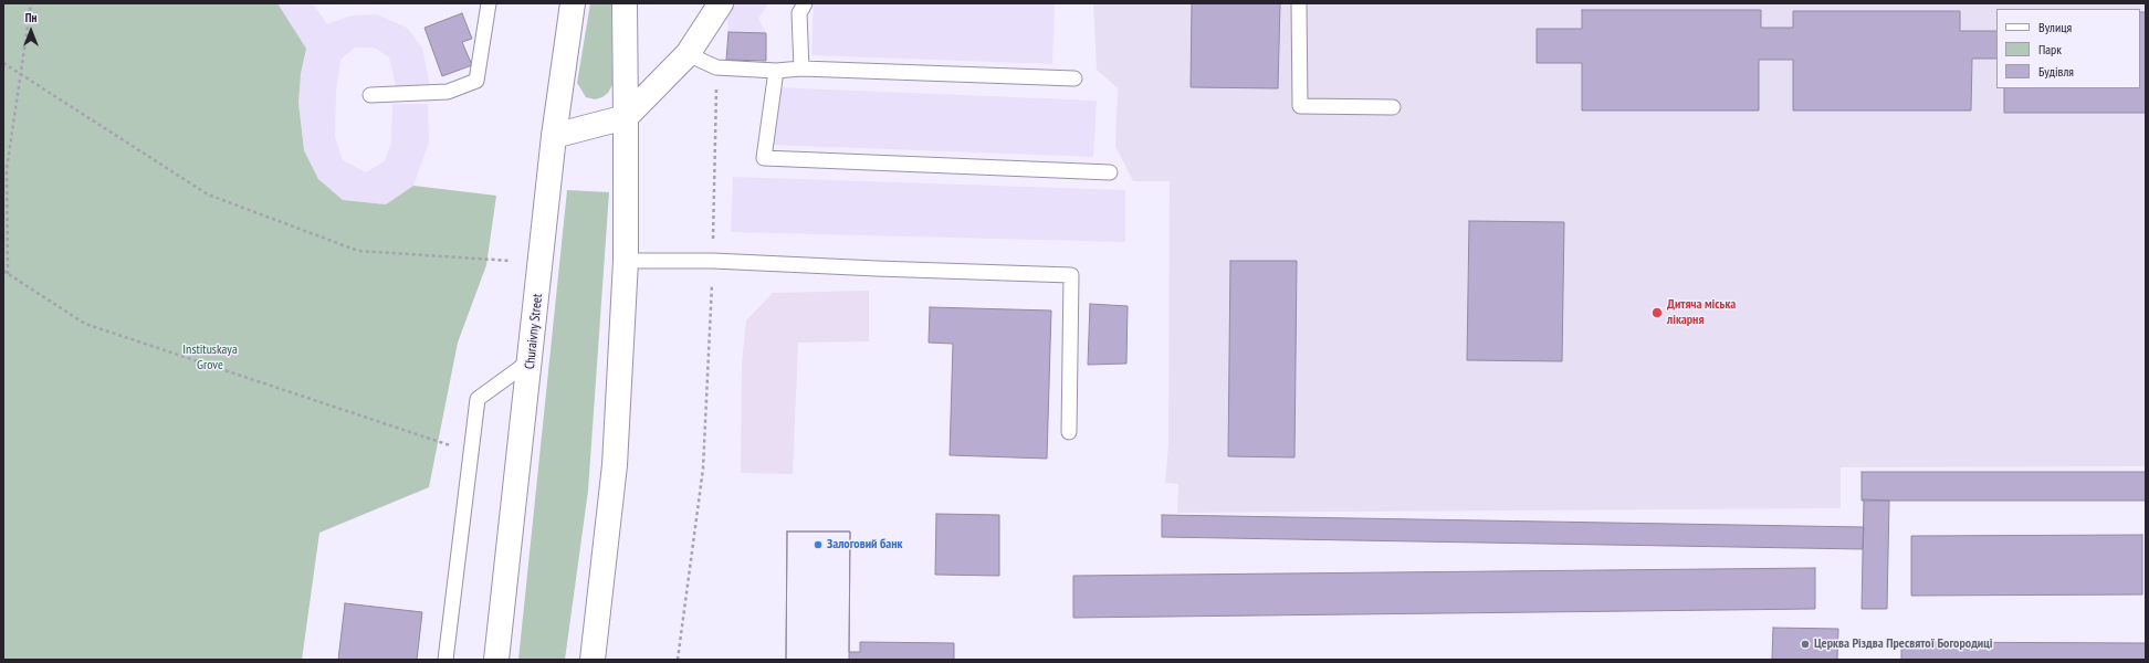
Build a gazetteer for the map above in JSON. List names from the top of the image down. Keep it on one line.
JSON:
{"streets":{"street":["Churaivny Street"]},"parks":["Іnstituskaya Grove"],"places":["Дитяча міська лікарня","Залоговий банк","Церква Різдва Пресвятої Богородиці"],"legend":["Вулиця","Парк","Будівля"],"north":"top"}
